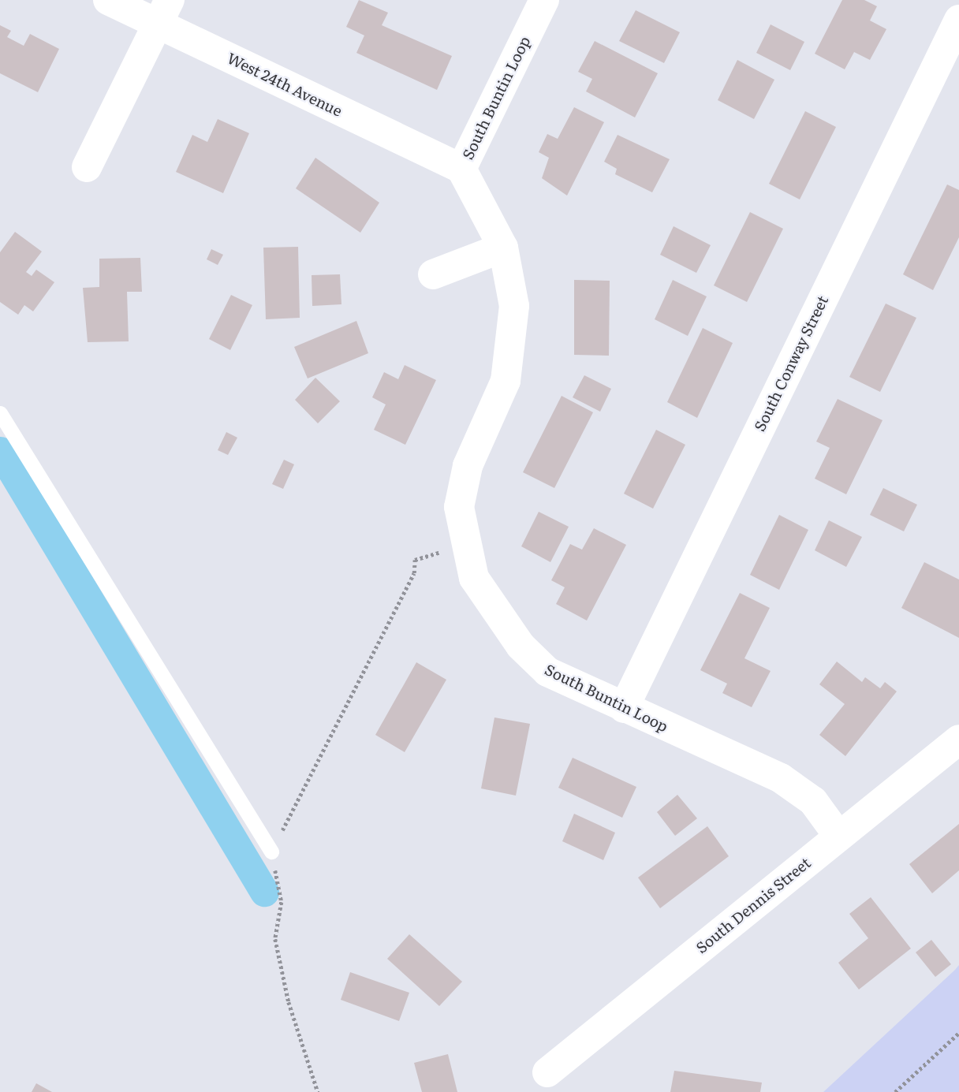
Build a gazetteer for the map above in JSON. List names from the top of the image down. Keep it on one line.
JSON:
{"streets":{"street":["West 24th Avenue","South Buntin Loop","South Conway Street","South Dennis Street"]},"crossings":[["West 24th Avenue","South Buntin Loop"],["South Buntin Loop","South Conway Street"],["South Buntin Loop","South Dennis Street"]]}
